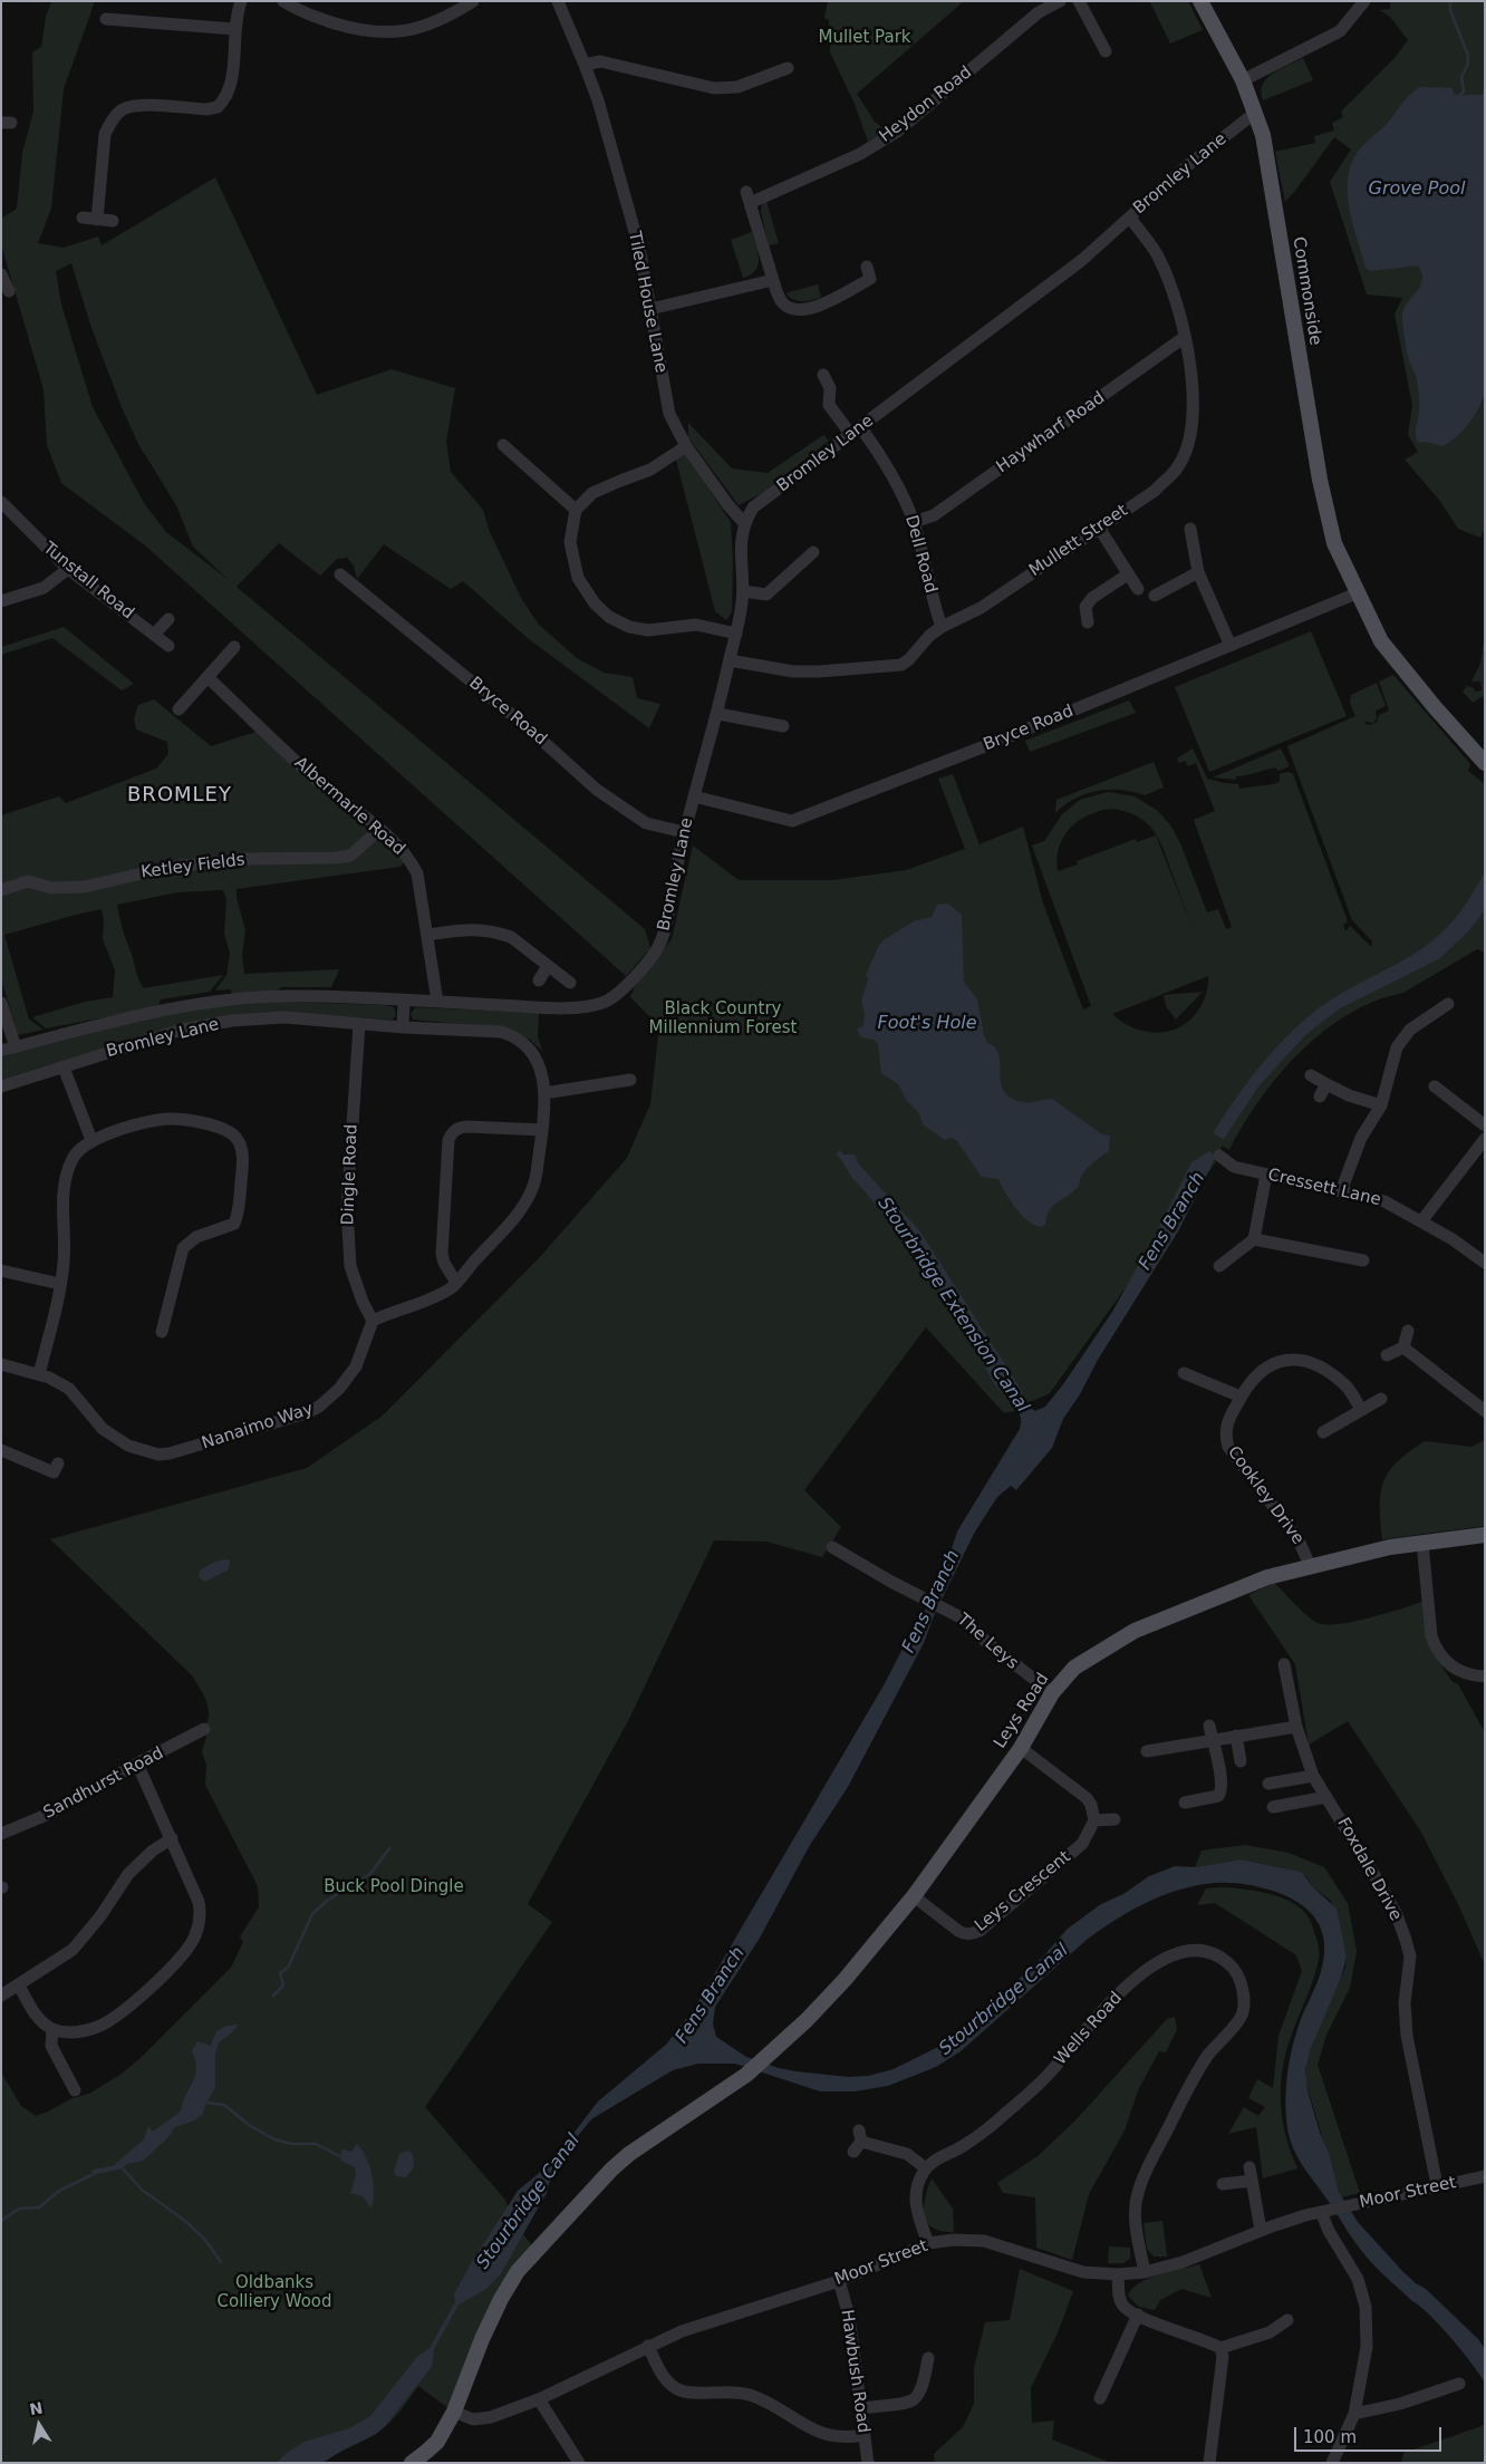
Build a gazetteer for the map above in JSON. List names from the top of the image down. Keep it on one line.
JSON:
{"streets":{"main road":["Commonside","Leys Road"],"street":["Heydon Road","Bromley Lane","Tiled House Lane","Haywharf Road","Mullett Street","Dell Road","Tunstall Road","Bryce Road","Albermarle Road","Ketley Fields","Dingle Road","Cressett Lane","Nanaimo Way","Cookley Drive","The Leys","Sandhurst Road","Foxdale Drive","Leys Crescent","Wells Road","Moor Street","Hawbush Road"]},"crossings":[["Bromley Lane","Commonside"],["Bromley Lane","Tiled House Lane"],["Bromley Lane","Mullett Street"],["Bromley Lane","Dell Road"],["Bromley Lane","Bryce Road"],["Bromley Lane","Albermarle Road"],["Bromley Lane","Dingle Road"],["Commonside","Bryce Road"],["Haywharf Road","Mullett Street"],["Haywharf Road","Dell Road"],["Mullett Street","Dell Road"],["Albermarle Road","Ketley Fields"],["Dingle Road","Nanaimo Way"],["Cookley Drive","Leys Road"],["The Leys","Leys Road"],["Leys Road","Leys Crescent"],["Leys Road","Moor Street"],["Foxdale Drive","Moor Street"],["Wells Road","Moor Street"],["Moor Street","Hawbush Road"]],"districts":["BROMLEY"],"water":["Grove Pool","Foot's Hole","Fens Branch","Stourbridge Extension Canal","Stourbridge Canal"],"parks":["Mullet Park","Black Country Millennium Forest","Buck Pool Dingle","Oldbanks Colliery Wood"],"scale_bar":"100 m","north":"top"}
